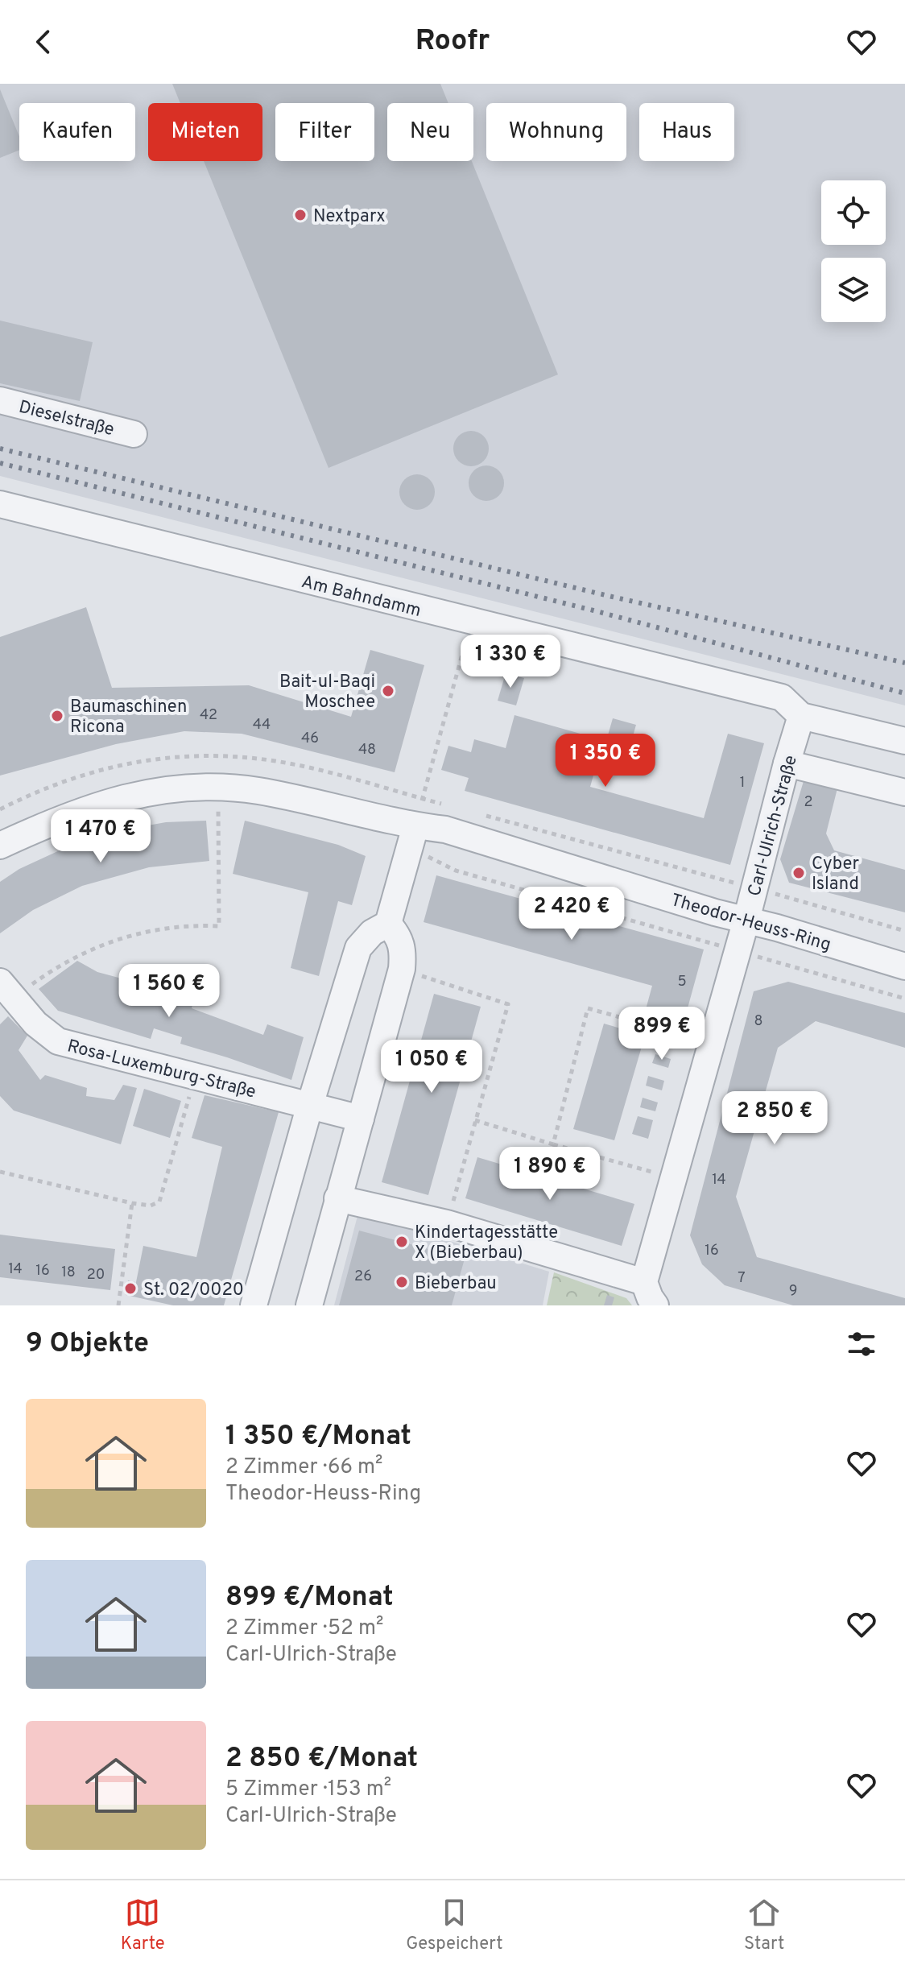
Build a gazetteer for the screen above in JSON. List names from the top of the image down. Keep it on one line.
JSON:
{"streets":{"street":["Dieselstraße","Am Bahndamm","Carl-Ulrich-Straße","Theodor-Heuss-Ring","Rosa-Luxemburg-Straße"]},"crossings":[["Am Bahndamm","Carl-Ulrich-Straße"],["Carl-Ulrich-Straße","Theodor-Heuss-Ring"]],"places":["Nextparx","Bait-ul-Baqi Moschee","Baumaschinen Ricona","Cyber Island","Kindertagesstätte X (Bieberbau)","Bieberbau","St. 02/0020"],"house_numbers":["42","44","46","48","1","2","5","8","14","16","14","16","18","20","26","7","9"],"page":{"header":"Roofr","chip":["Kaufen","Mieten","Filter","Neu","Wohnung","Haus"],"price":["1 330 €","1 350 €","1 470 €","2 420 €","1 560 €","899 €","1 050 €","2 850 €","1 890 €"],"heading":"9 Objekte","list":[{"name":"1 350 €/Monat","note":"2 Zimmer · 66 m² · Theodor-Heuss-Ring"},{"name":"899 €/Monat","note":"2 Zimmer · 52 m² · Carl-Ulrich-Straße"},{"name":"2 850 €/Monat","note":"5 Zimmer · 153 m² · Carl-Ulrich-Straße"}],"tabs":["Karte","Gespeichert","Start"]}}
